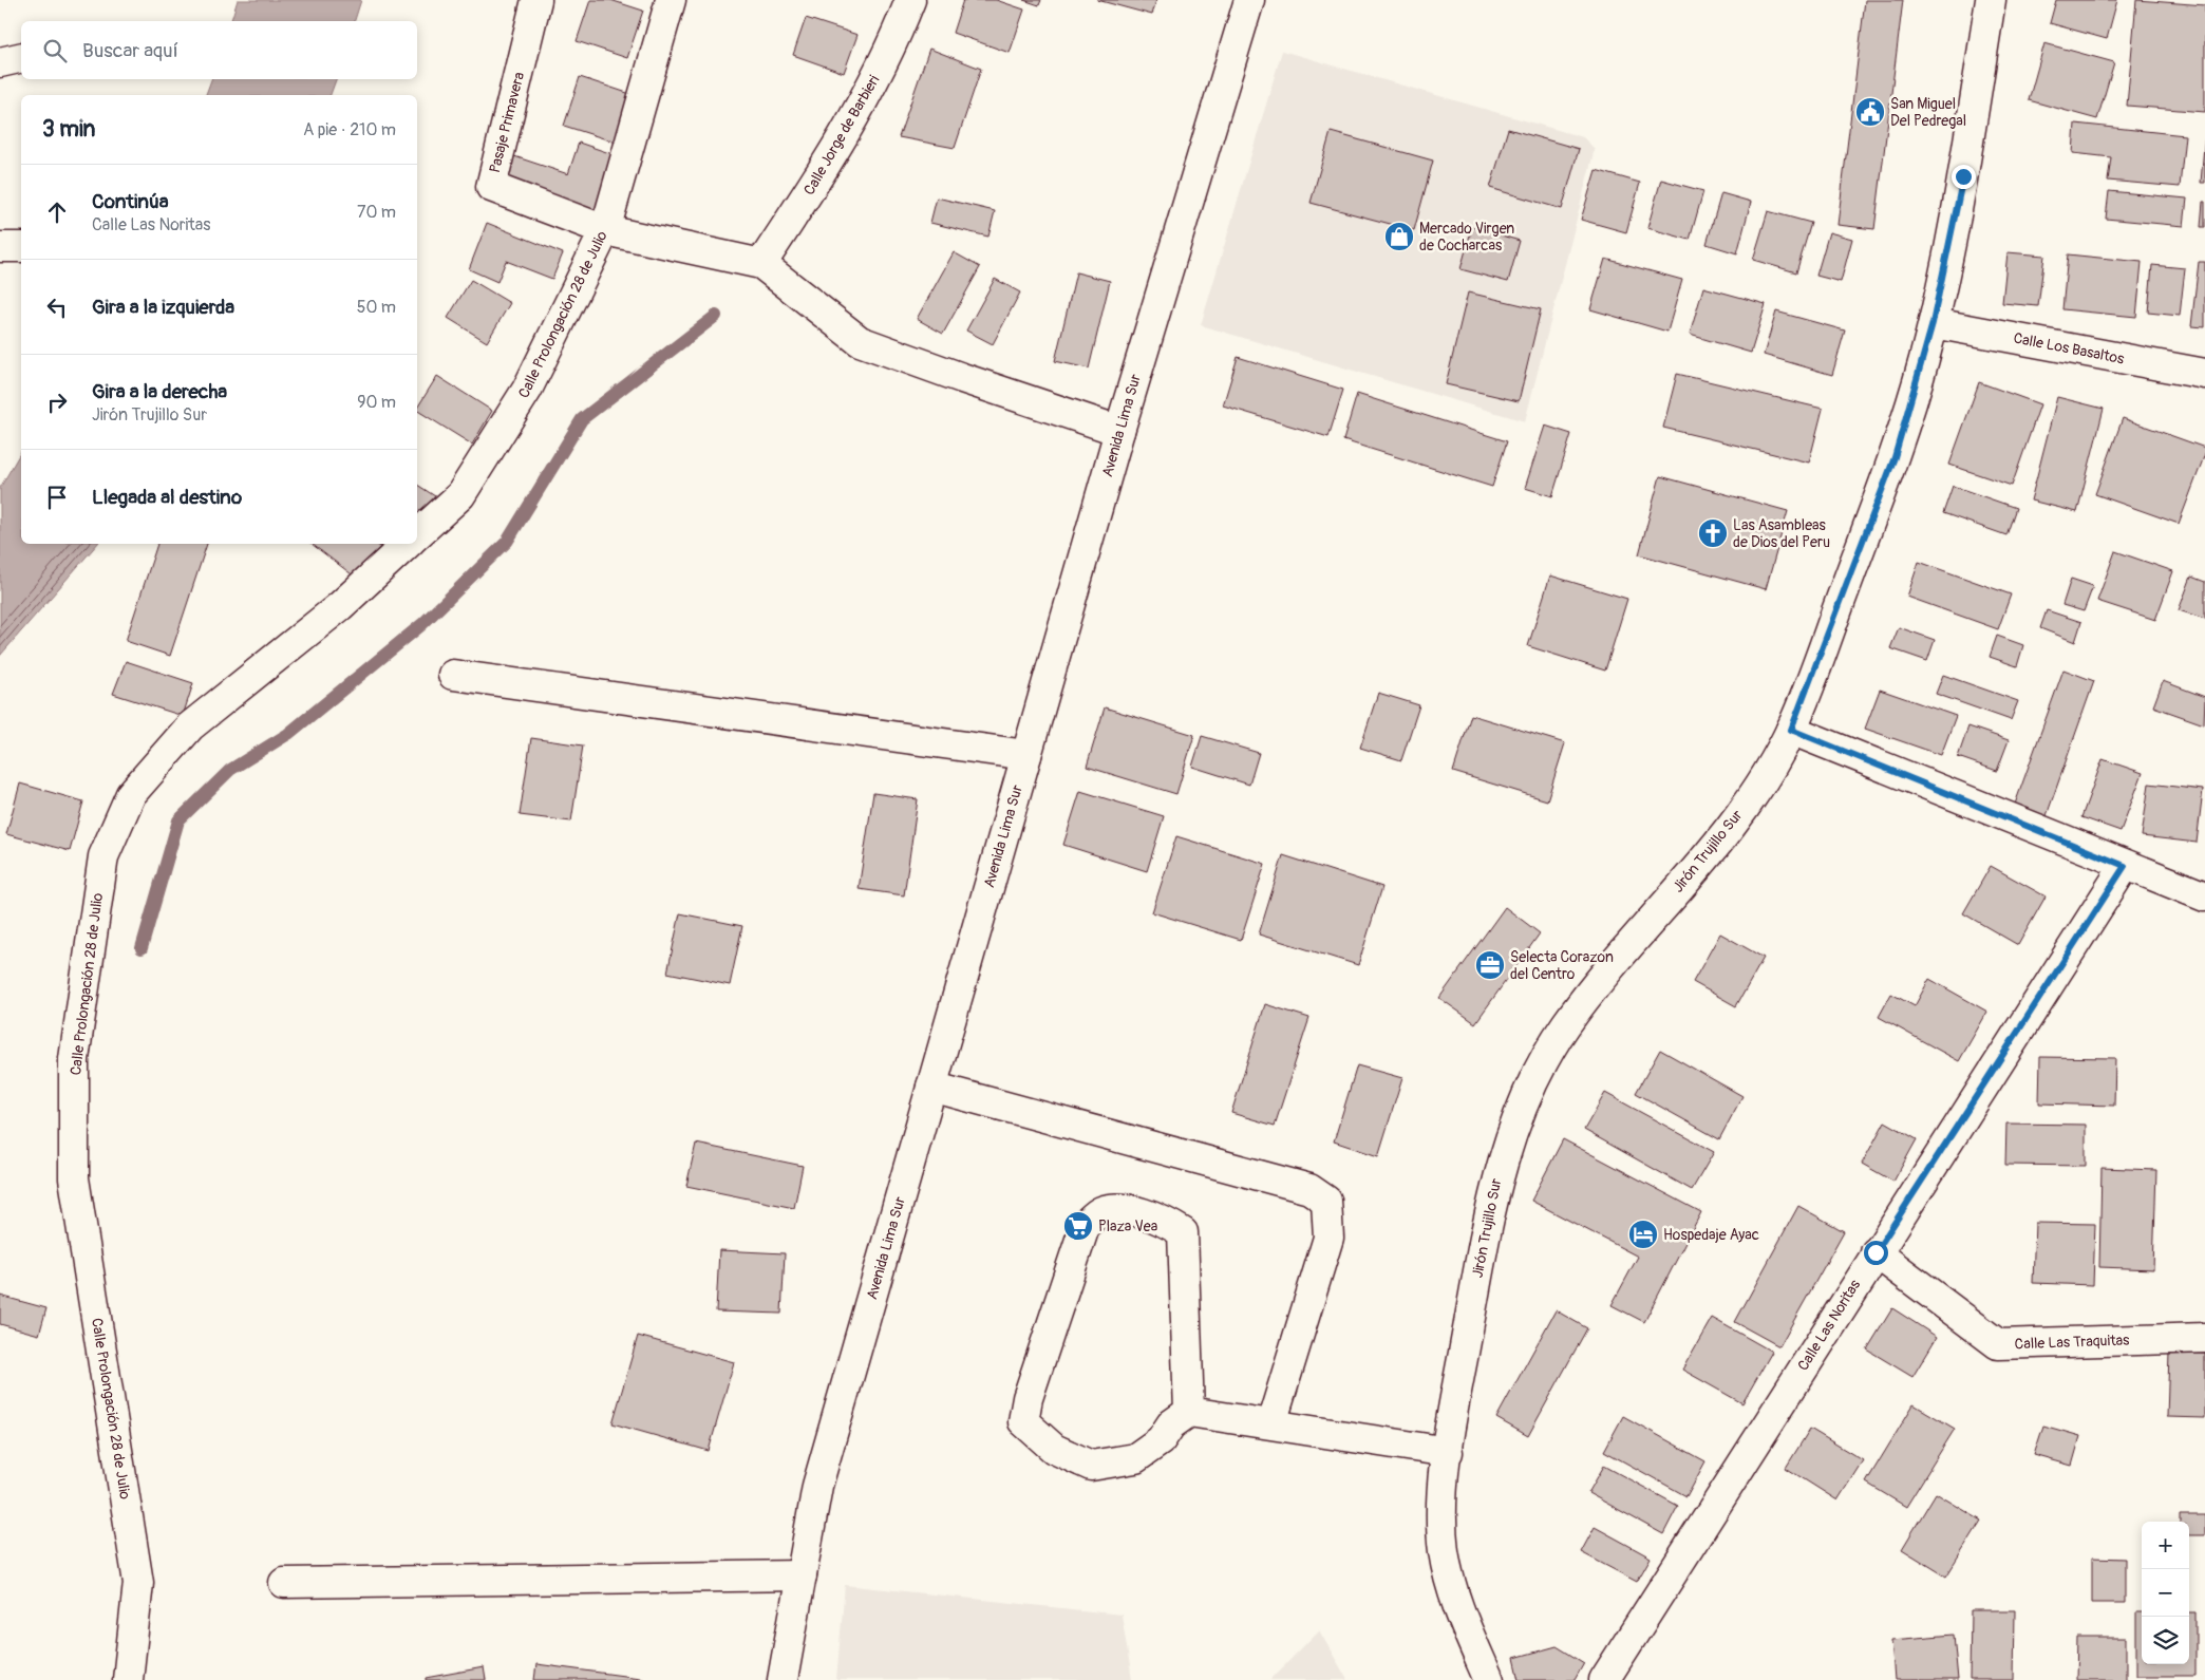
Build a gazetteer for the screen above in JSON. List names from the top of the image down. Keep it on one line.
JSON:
{"streets":{"main road":["Pasaje Primavera","Calle Jorge de Barbieri","Calle Prolongación 28 de Julio","Calle Los Basaltos","Avenida Lima Sur","Jirón Trujillo Sur","Calle Las Noritas","Calle Las Traquitas"]},"crossings":[["Pasaje Primavera","Calle Prolongación 28 de Julio"],["Calle Los Basaltos","Jirón Trujillo Sur"],["Calle Las Noritas","Calle Las Traquitas"]],"places":{"public building":["San Miguel Del Pedregal"],"shop":["Mercado Virgen de Cocharcas"],"church":["Las Asambleas de Dios del Peru"],"office":["Selecta Corazon del Centro"],"supermarket":["Plaza Vea"],"hotel":["Hospedaje Ayac"]},"page":{"search":"Buscar aquí","heading":["3 min","A pie · 210 m"],"list":[["Continúa","Calle Las Noritas","70 m"],["Gira a la izquierda","50 m"],["Gira a la derecha","Jirón Trujillo Sur","90 m"],"Llegada al destino"],"map_buttons":["+","−"]}}
